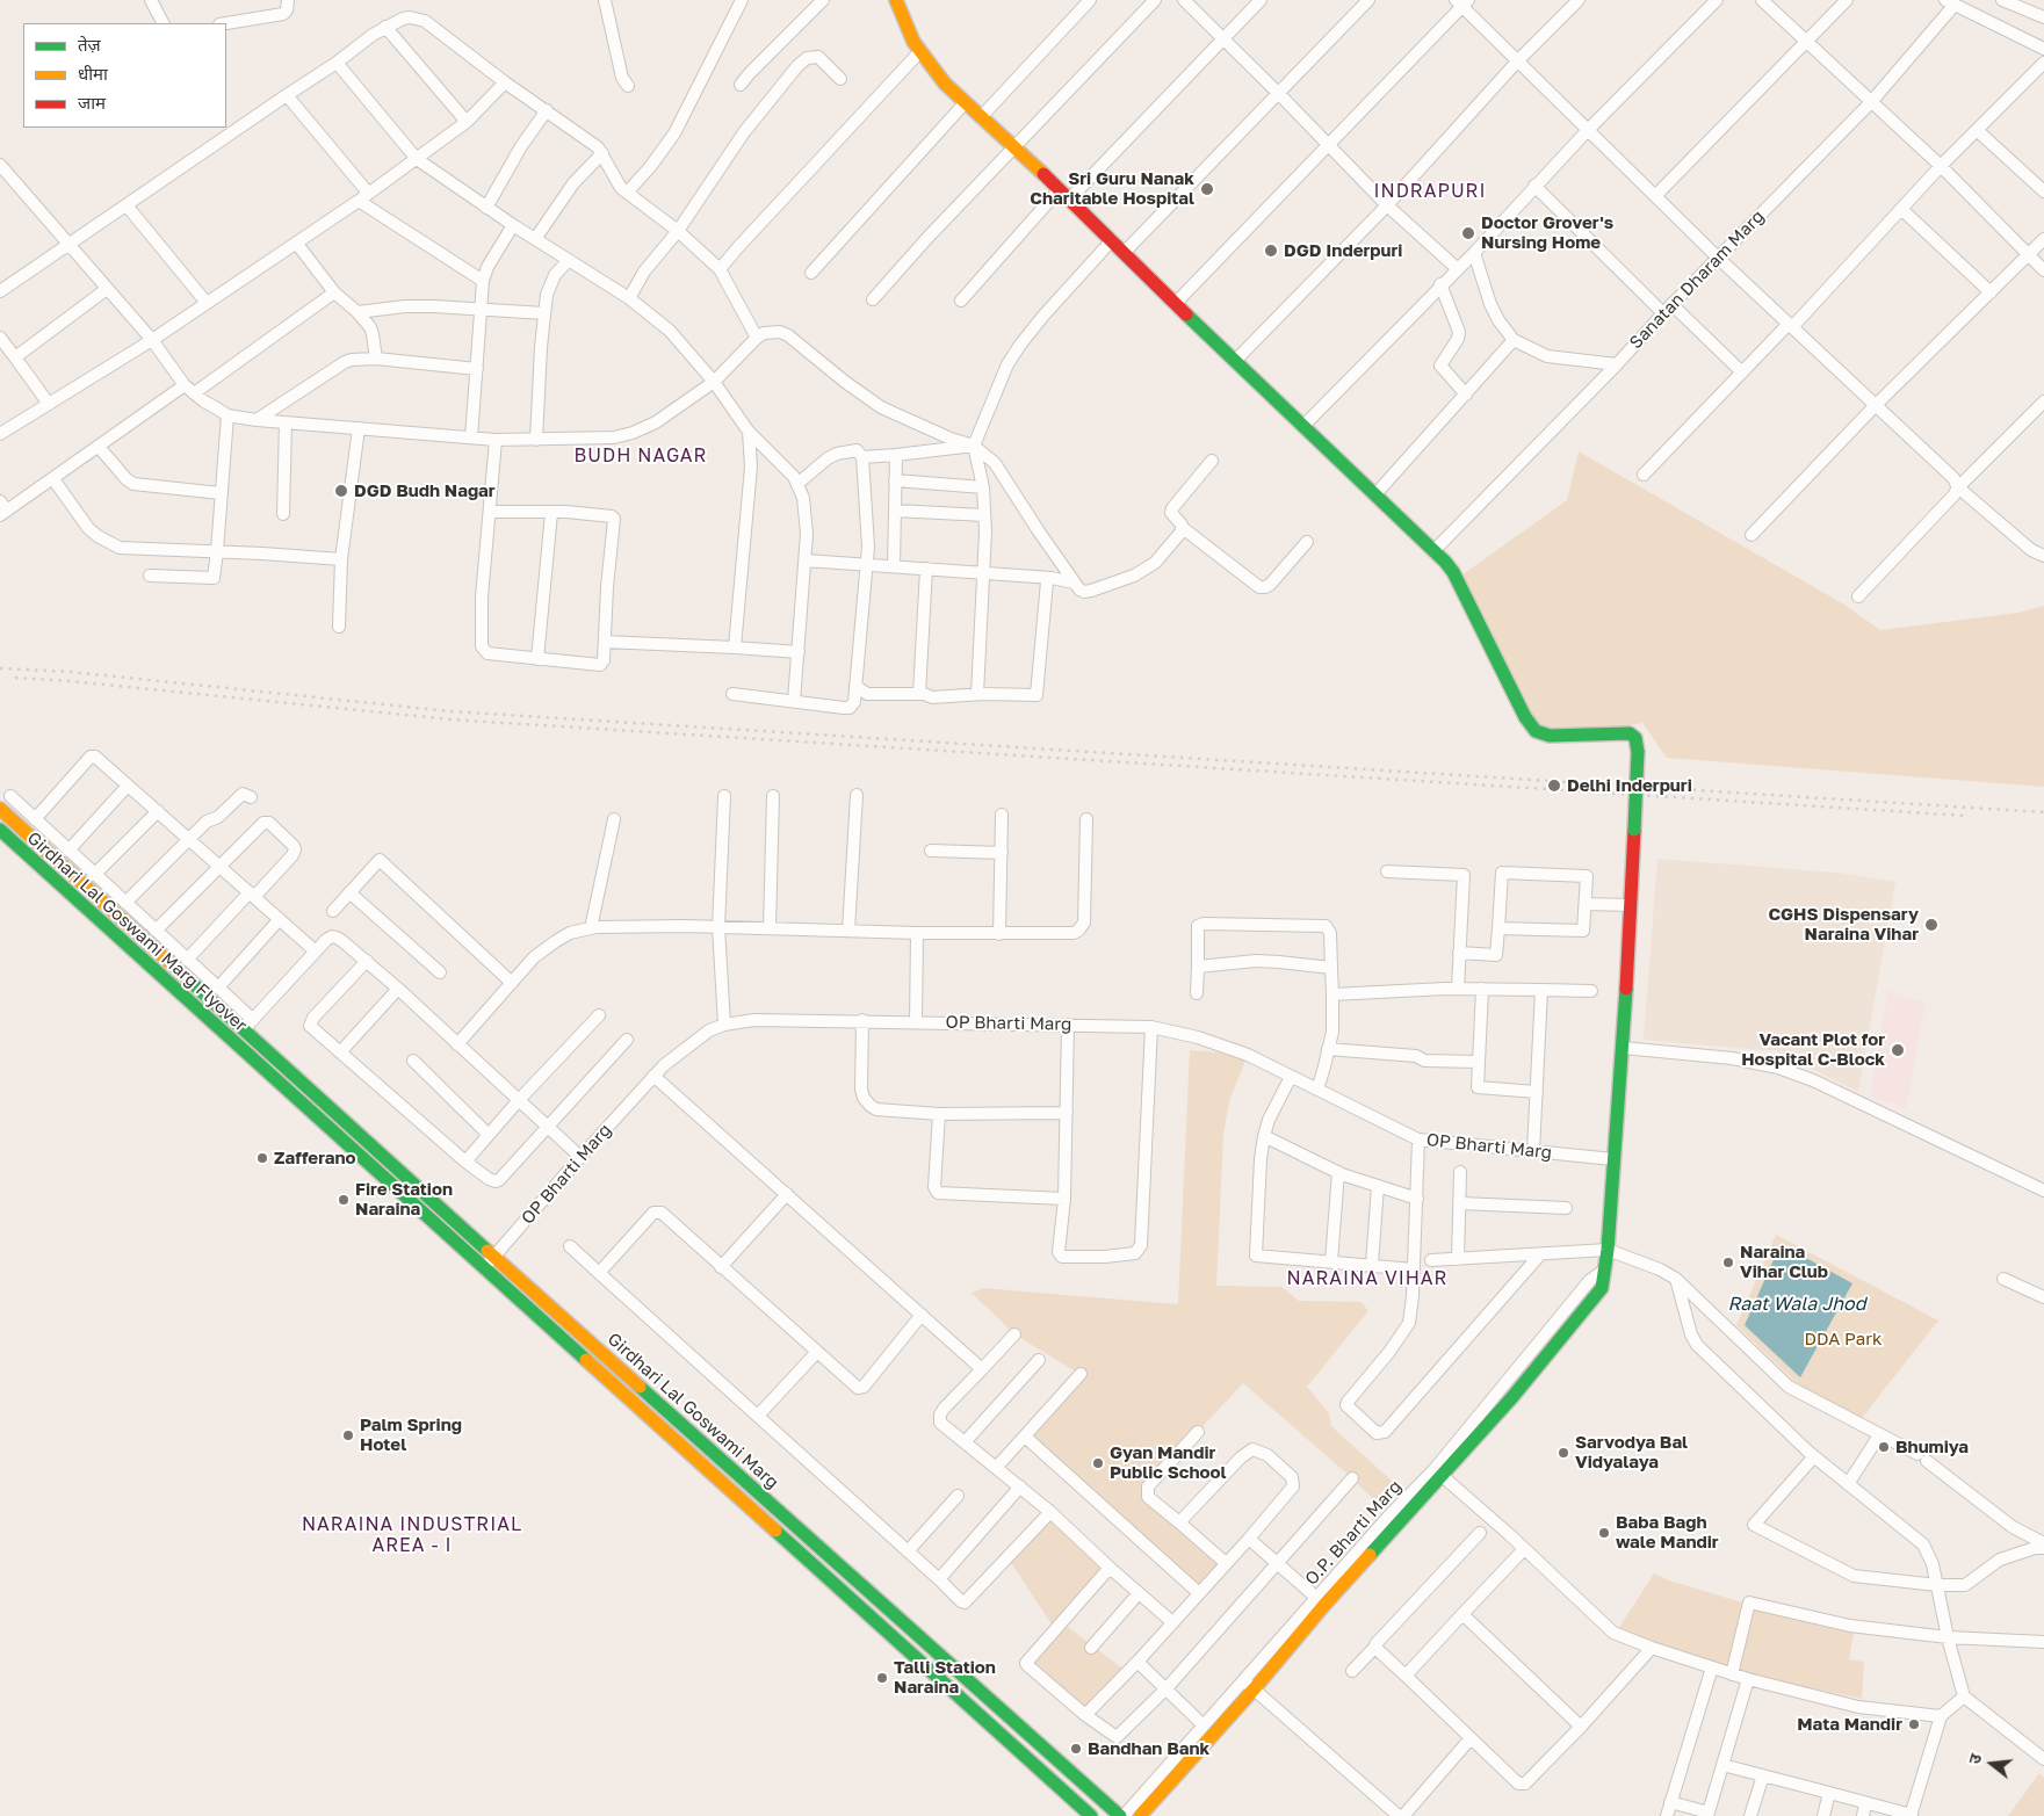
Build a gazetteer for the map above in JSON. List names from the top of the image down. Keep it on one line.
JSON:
{"streets":{"main road":["Girdhari Lal Goswami Marg Flyover","Girdhari Lal Goswami Marg","O.P. Bharti Marg"],"street":["Sanatan Dharam Marg","OP Bharti Marg"]},"crossings":[["Sanatan Dharam Marg","O.P. Bharti Marg"],["Girdhari Lal Goswami Marg Flyover","Girdhari Lal Goswami Marg"],["OP Bharti Marg","Girdhari Lal Goswami Marg"],["OP Bharti Marg","O.P. Bharti Marg"],["Girdhari Lal Goswami Marg","O.P. Bharti Marg"]],"districts":["INDRAPURI","BUDH NAGAR","NARAINA VIHAR","NARAINA INDUSTRIAL AREA - I"],"water":["Raat Wala Jhod"],"parks":["DDA Park"],"places":["Sri Guru Nanak Charitable Hospital","Doctor Grover's Nursing Home","DGD Inderpuri","DGD Budh Nagar","Delhi Inderpuri","CGHS Dispensary Naraina Vihar","Vacant Plot for Hospital C-Block","Zafferano","Fire Station Naraina","Naraina Vihar Club","Palm Spring Hotel","Bhumiya","Sarvodya Bal Vidyalaya","Gyan Mandir Public School","Baba Bagh wale Mandir","Talli Station Naraina","Mata Mandir","Bandhan Bank"],"legend":["तेज़","धीमा","जाम"],"north":"left"}
